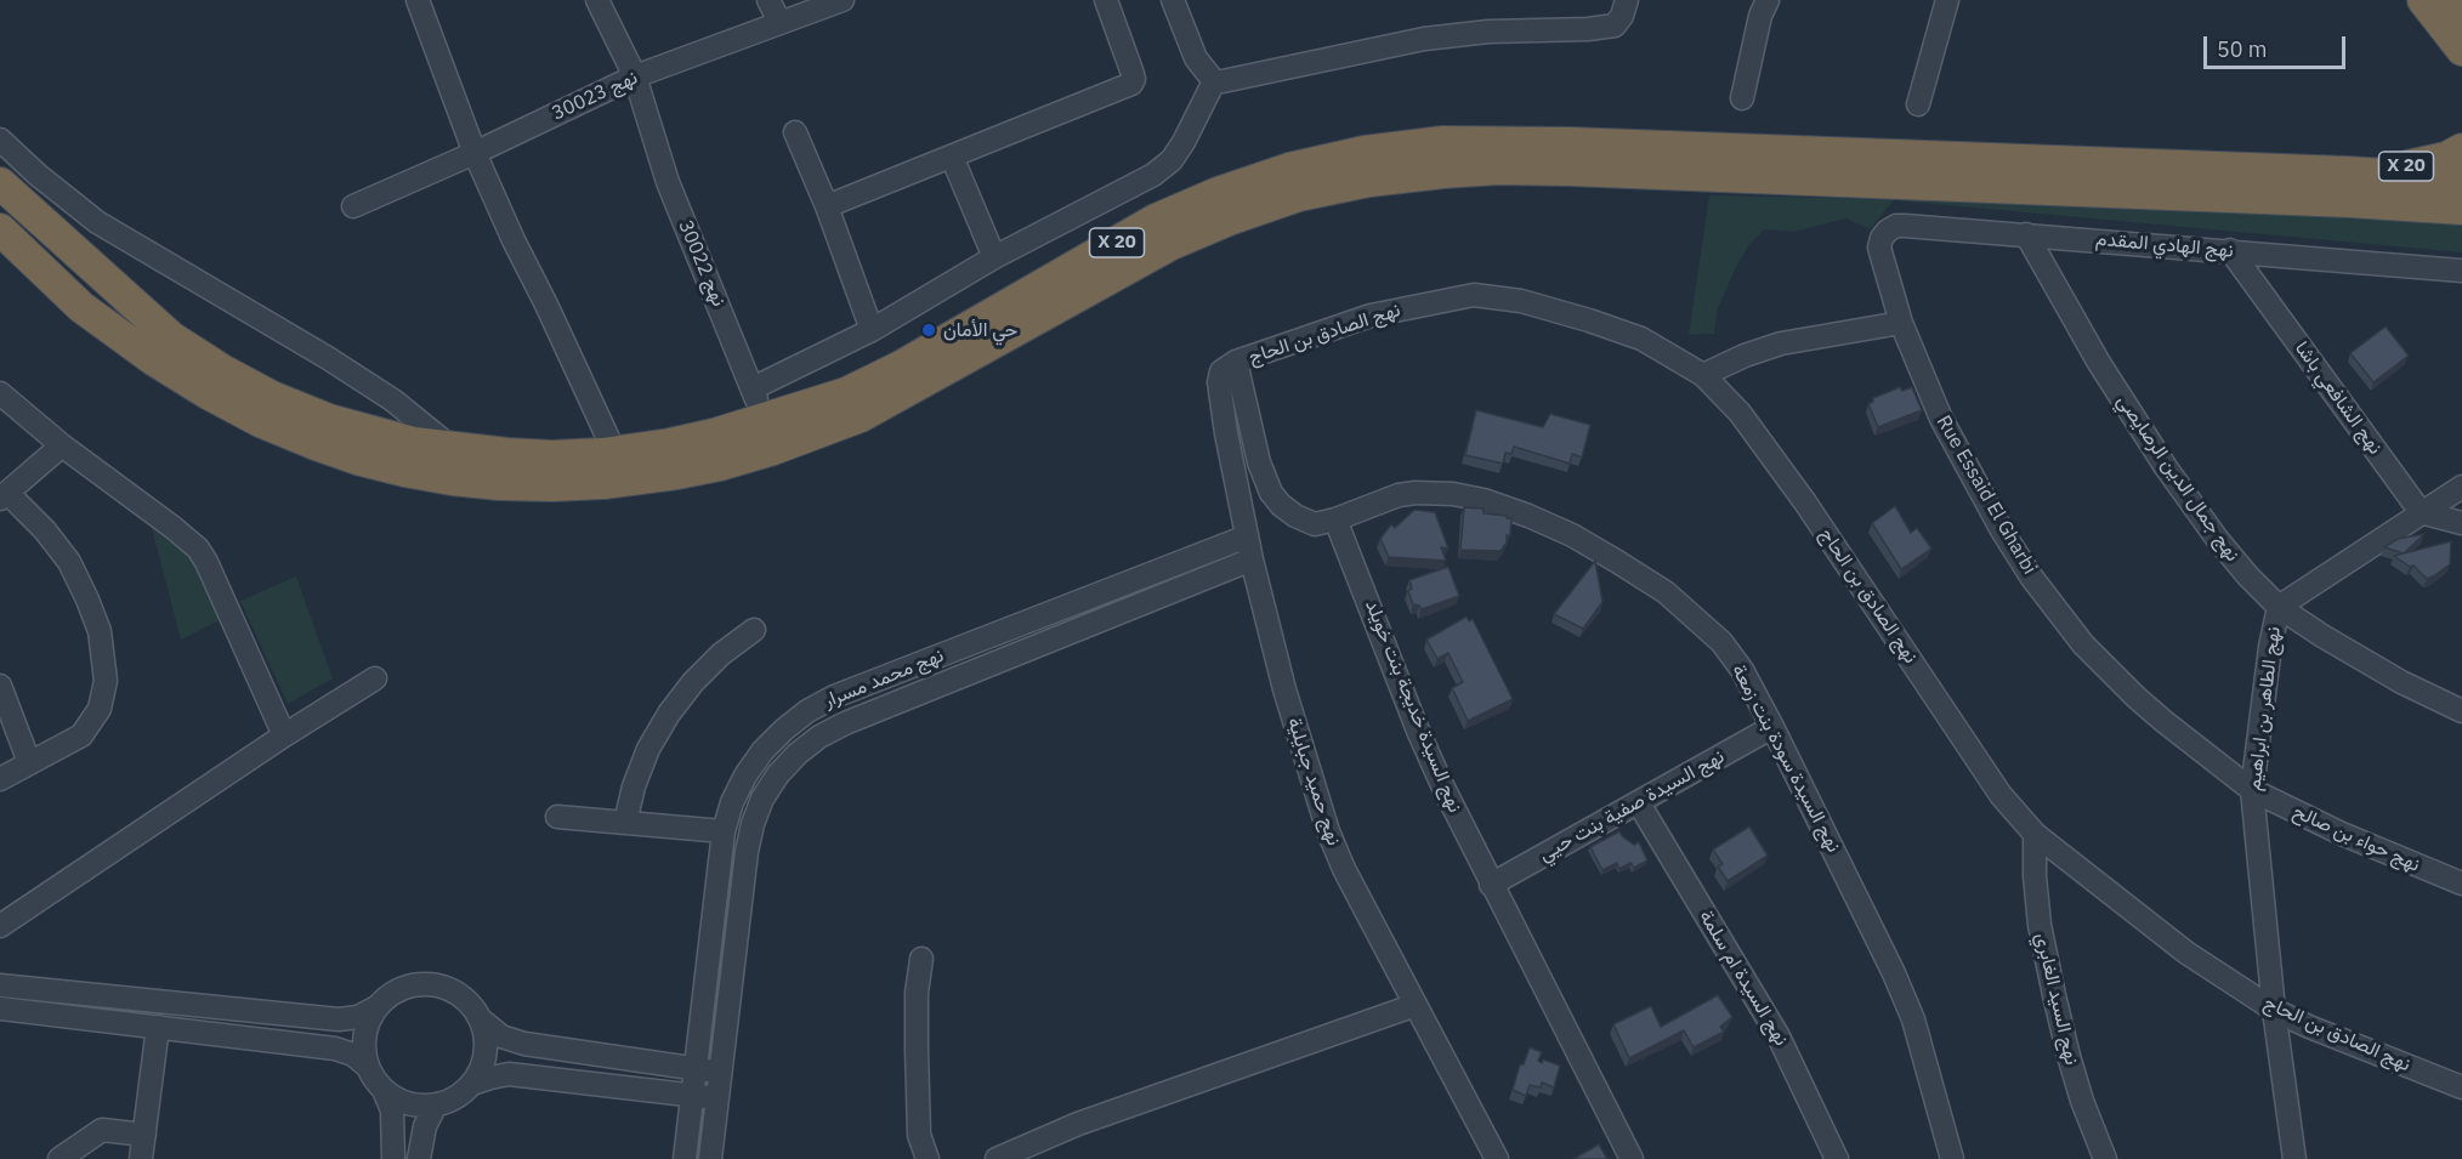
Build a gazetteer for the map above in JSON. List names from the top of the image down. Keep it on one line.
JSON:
{"streets":{"highway":["X 20"],"street":["نهج 30023","نهج الهادي المقدم","نهج 30022","نهج الصادق بن الحاج","نهج الشافعي باشا","نهج جمال الدين الرصايصي","Rue Essaid El Gharbi","نهج محمد مسرار","نهج السيدة خديجة بنت خويلد","نهج الطاهر بن ابراهيم","نهج السيدة سودة بنت زمعة","نهج حميد جبايلية","نهج السيدة صفية بنت حيي","نهج حواء بن صالح","نهج السيدة ام سلمة","نهج السيد الغابري"]},"crossings":[["نهج 30023","نهج 30022"],["X 20","نهج 30022"],["نهج الهادي المقدم","نهج الشافعي باشا"],["نهج الهادي المقدم","نهج جمال الدين الرصايصي"],["نهج الهادي المقدم","Rue Essaid El Gharbi"],["نهج الصادق بن الحاج","نهج الطاهر بن ابراهيم"],["نهج الصادق بن الحاج","نهج حميد جبايلية"],["نهج الصادق بن الحاج","نهج السيد الغابري"],["نهج الشافعي باشا","نهج الطاهر بن ابراهيم"],["نهج جمال الدين الرصايصي","نهج الطاهر بن ابراهيم"],["Rue Essaid El Gharbi","نهج الطاهر بن ابراهيم"],["Rue Essaid El Gharbi","نهج حواء بن صالح"],["نهج محمد مسرار","نهج حميد جبايلية"],["نهج السيدة خديجة بنت خويلد","نهج السيدة سودة بنت زمعة"],["نهج السيدة خديجة بنت خويلد","نهج السيدة صفية بنت حيي"],["نهج الطاهر بن ابراهيم","نهج حواء بن صالح"],["نهج السيدة سودة بنت زمعة","نهج السيدة صفية بنت حيي"],["نهج السيدة صفية بنت حيي","نهج السيدة ام سلمة"]],"places":["حي الأمان"],"scale_bar":"50 m"}
